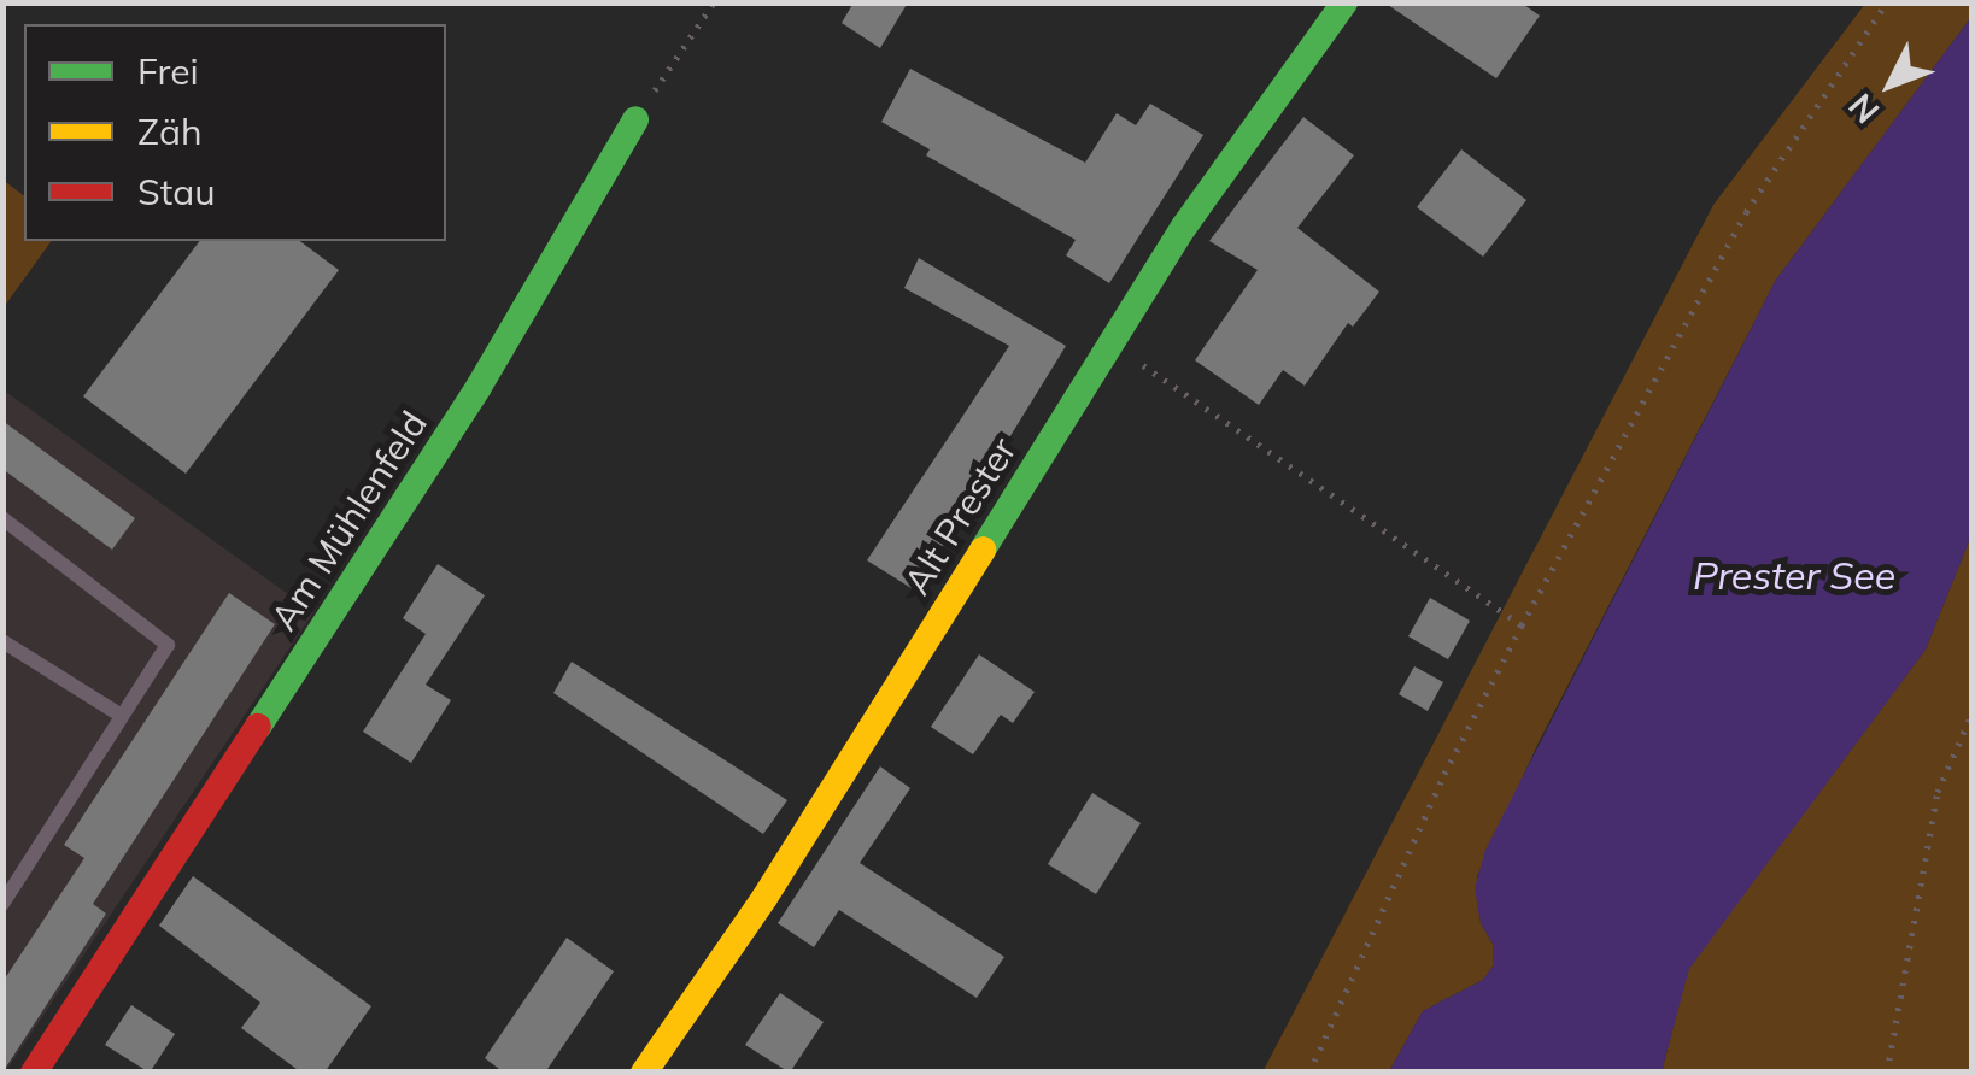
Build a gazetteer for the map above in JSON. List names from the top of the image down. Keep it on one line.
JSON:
{"streets":{"main road":["Alt Prester","Am Mühlenfeld"]},"water":["Prester See"],"legend":["Frei","Zäh","Stau"],"north":"bottom left"}
